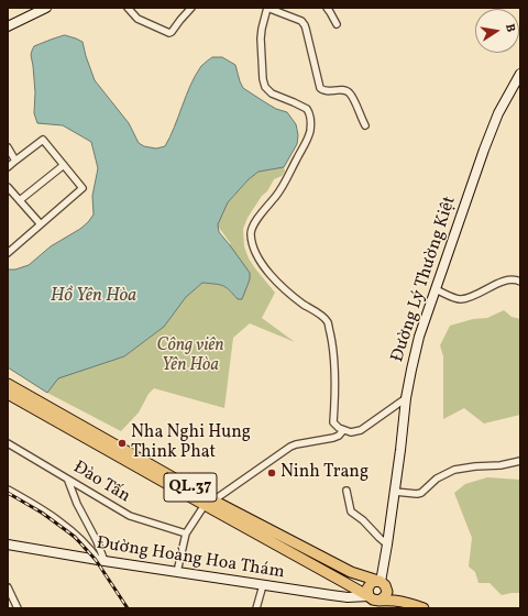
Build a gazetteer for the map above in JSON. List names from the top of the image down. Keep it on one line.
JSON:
{"streets":{"main road":["Đường Lý Thường Kiệt","QL.37","Đường Hoàng Hoa Thám"],"street":["Đào Tấn"]},"crossings":[["Đường Lý Thường Kiệt","QL.37"],["Đường Lý Thường Kiệt","Đường Hoàng Hoa Thám"],["QL.37","Đường Hoàng Hoa Thám"]],"water":["Hồ Yên Hòa"],"parks":["Công viên Yên Hòa"],"places":["Nha Nghi Hung Think Phat","Ninh Trang"],"north":"right"}
